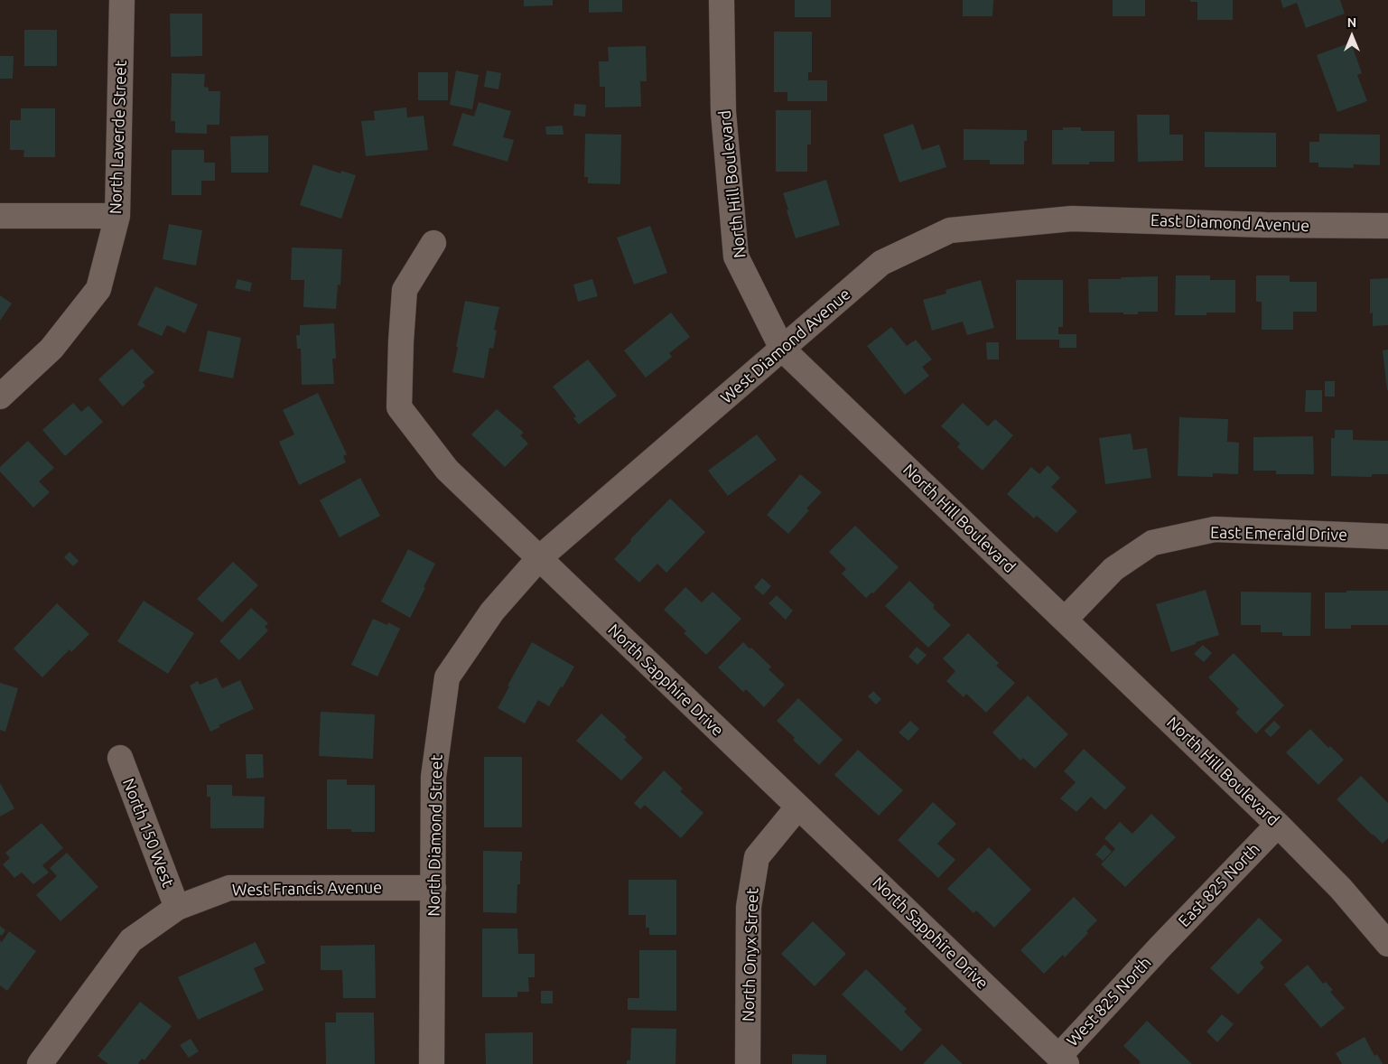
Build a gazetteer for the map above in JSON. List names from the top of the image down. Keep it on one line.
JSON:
{"streets":{"street":["North Laverde Street","North Hill Boulevard","East Diamond Avenue","West Diamond Avenue","East Emerald Drive","North Sapphire Drive","North 150 West","North Diamond Street","East 825 North","West Francis Avenue","North Onyx Street","West 825 North"]},"crossings":[["North Hill Boulevard","West Diamond Avenue"],["North Hill Boulevard","East Emerald Drive"],["North Hill Boulevard","East 825 North"],["East Diamond Avenue","West Diamond Avenue"],["West Diamond Avenue","North Sapphire Drive"],["West Diamond Avenue","North Diamond Street"],["North Sapphire Drive","North Diamond Street"],["North Sapphire Drive","North Onyx Street"],["North Sapphire Drive","West 825 North"],["North 150 West","West Francis Avenue"],["North Diamond Street","West Francis Avenue"],["East 825 North","West 825 North"]],"north":"top"}
